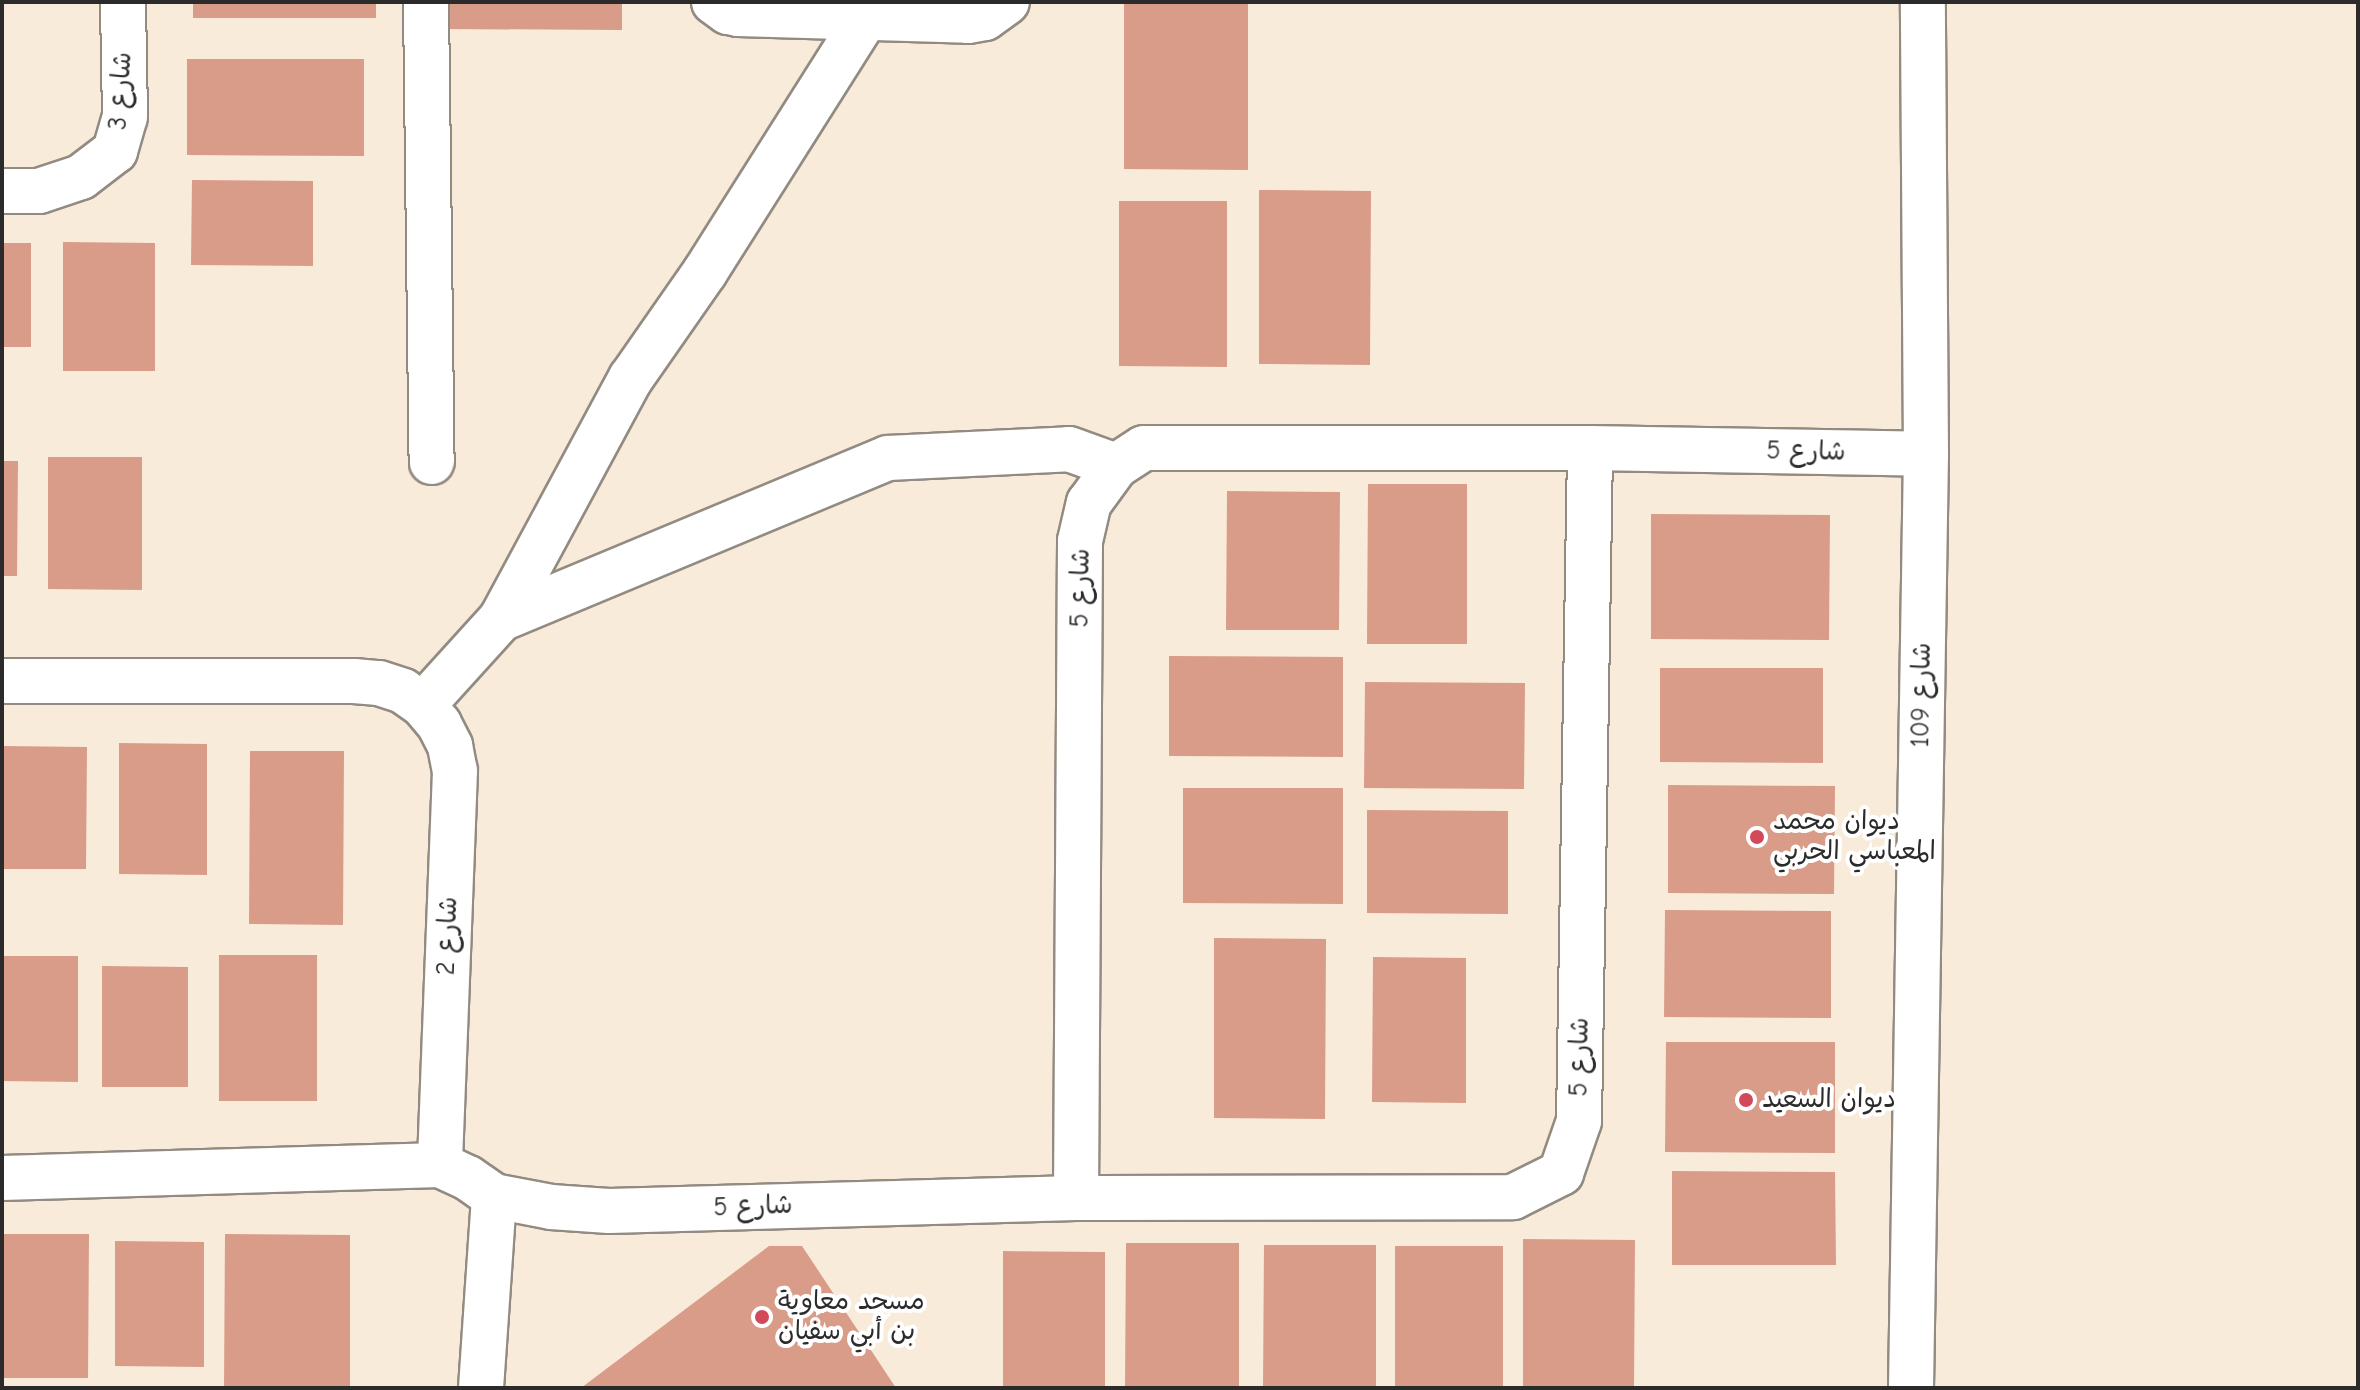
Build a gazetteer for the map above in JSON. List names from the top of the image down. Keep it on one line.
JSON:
{"streets":{"street":["شارع 3","شارع 5","شارع 109","شارع 2"]},"crossings":[["شارع 5","شارع 109"],["شارع 5","شارع 2"]],"places":["ديوان محمد المعباسي الحربي","ديوان السعيد","مسجد معاوية بن أبي سفيان"]}
